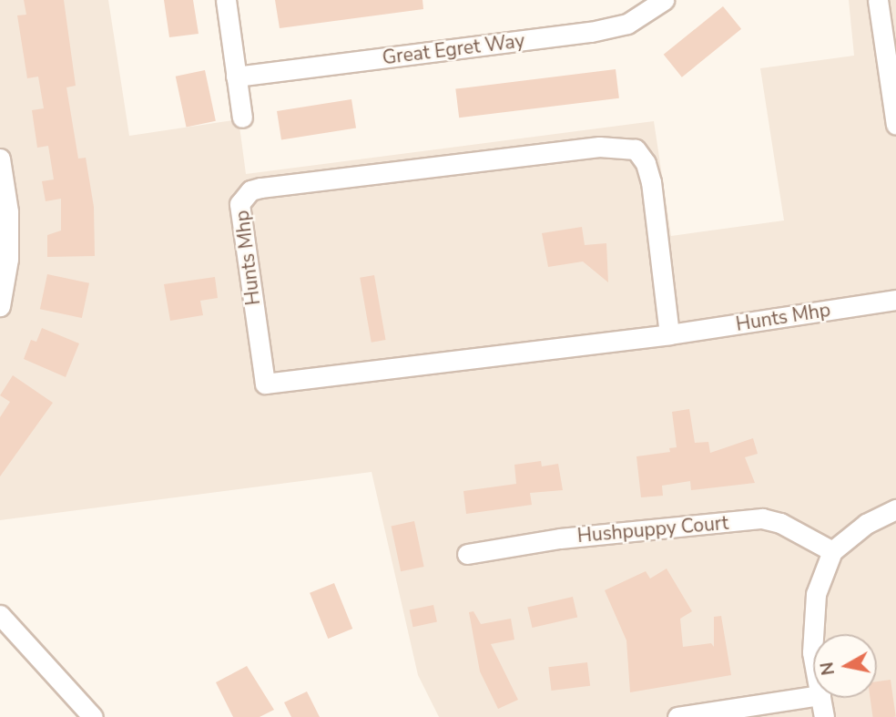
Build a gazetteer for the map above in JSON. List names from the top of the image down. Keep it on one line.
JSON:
{"streets":{"street":["Great Egret Way","Hunts Mhp","Hushpuppy Court"]},"north":"left"}
